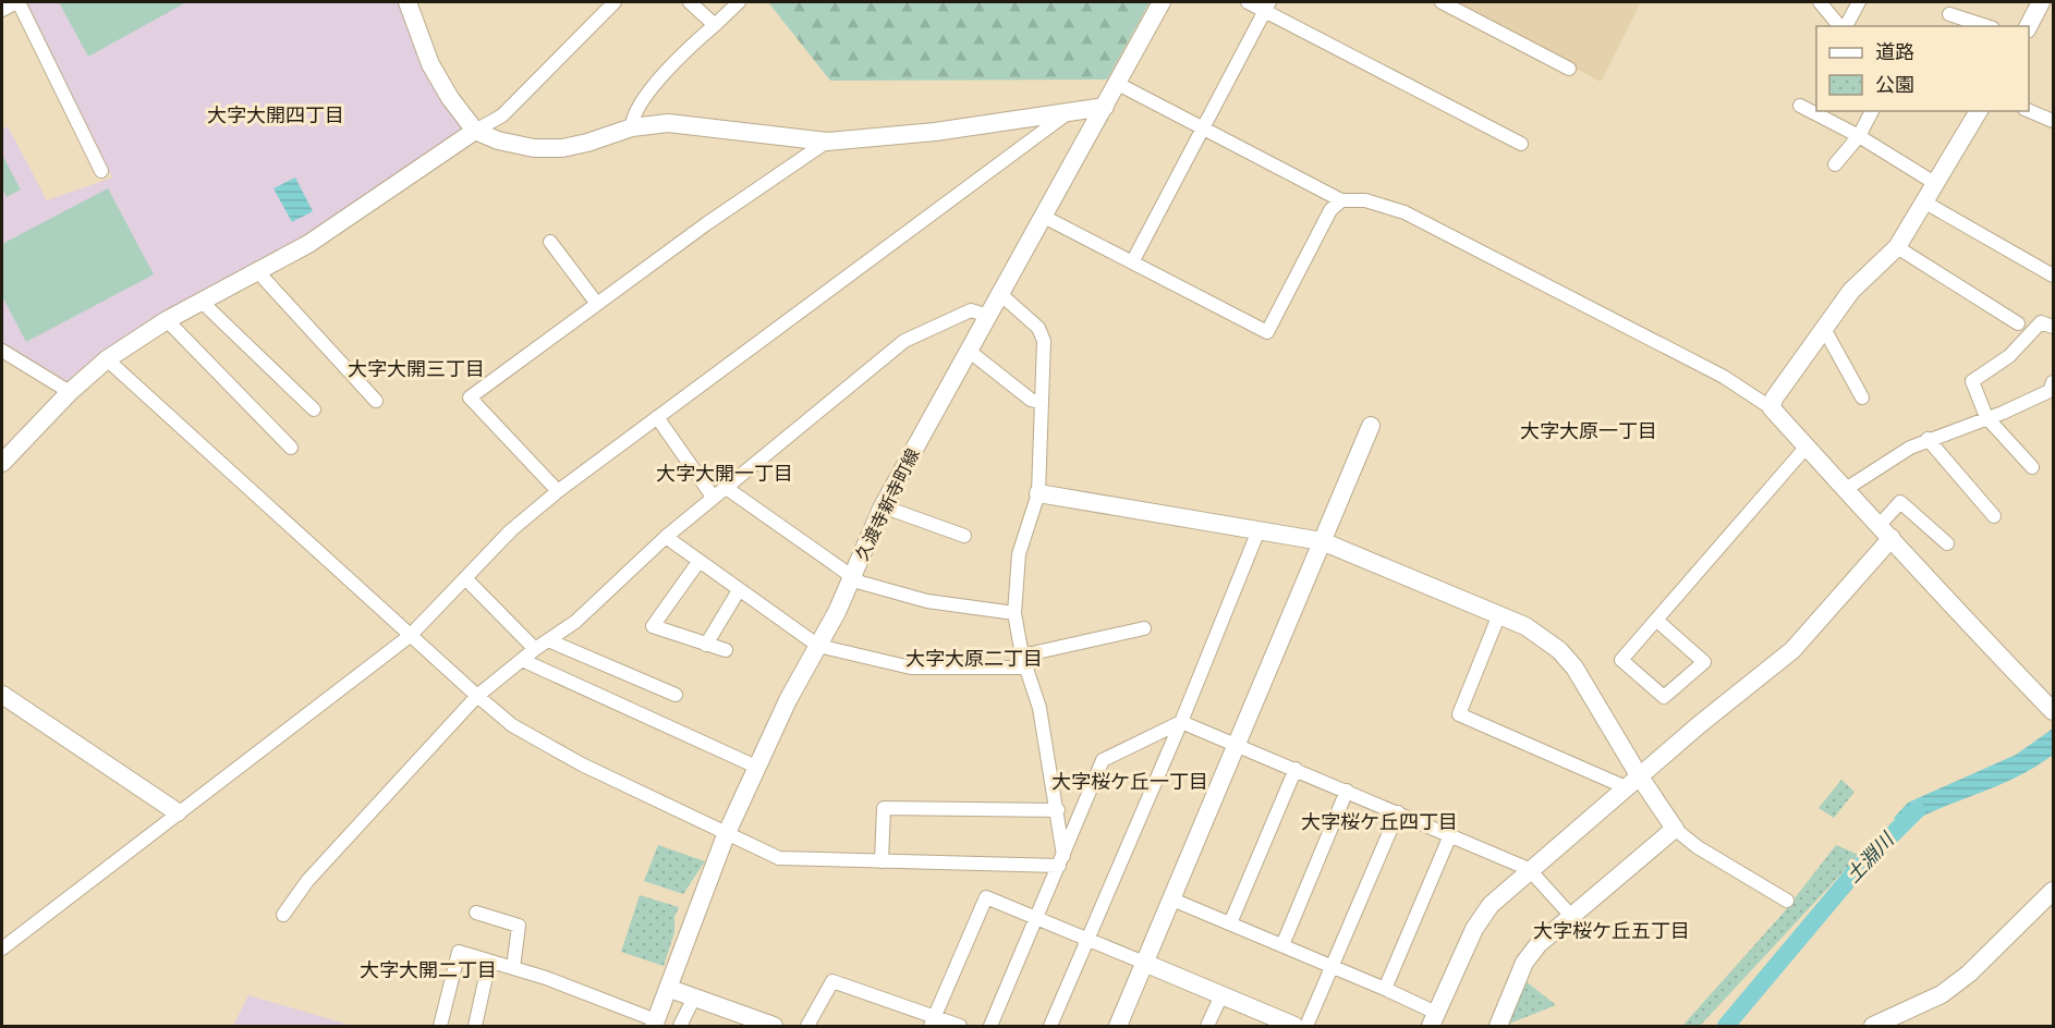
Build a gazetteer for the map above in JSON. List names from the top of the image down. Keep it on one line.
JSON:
{"streets":{"street":["久渡寺新寺町線"]},"districts":["大字大開四丁目","大字大開三丁目","大字大原一丁目","大字大開一丁目","大字大原二丁目","大字桜ケ丘一丁目","大字桜ケ丘四丁目","大字桜ケ丘五丁目","大字大開二丁目"],"water":["土淵川"],"legend":["道路","公園"]}
